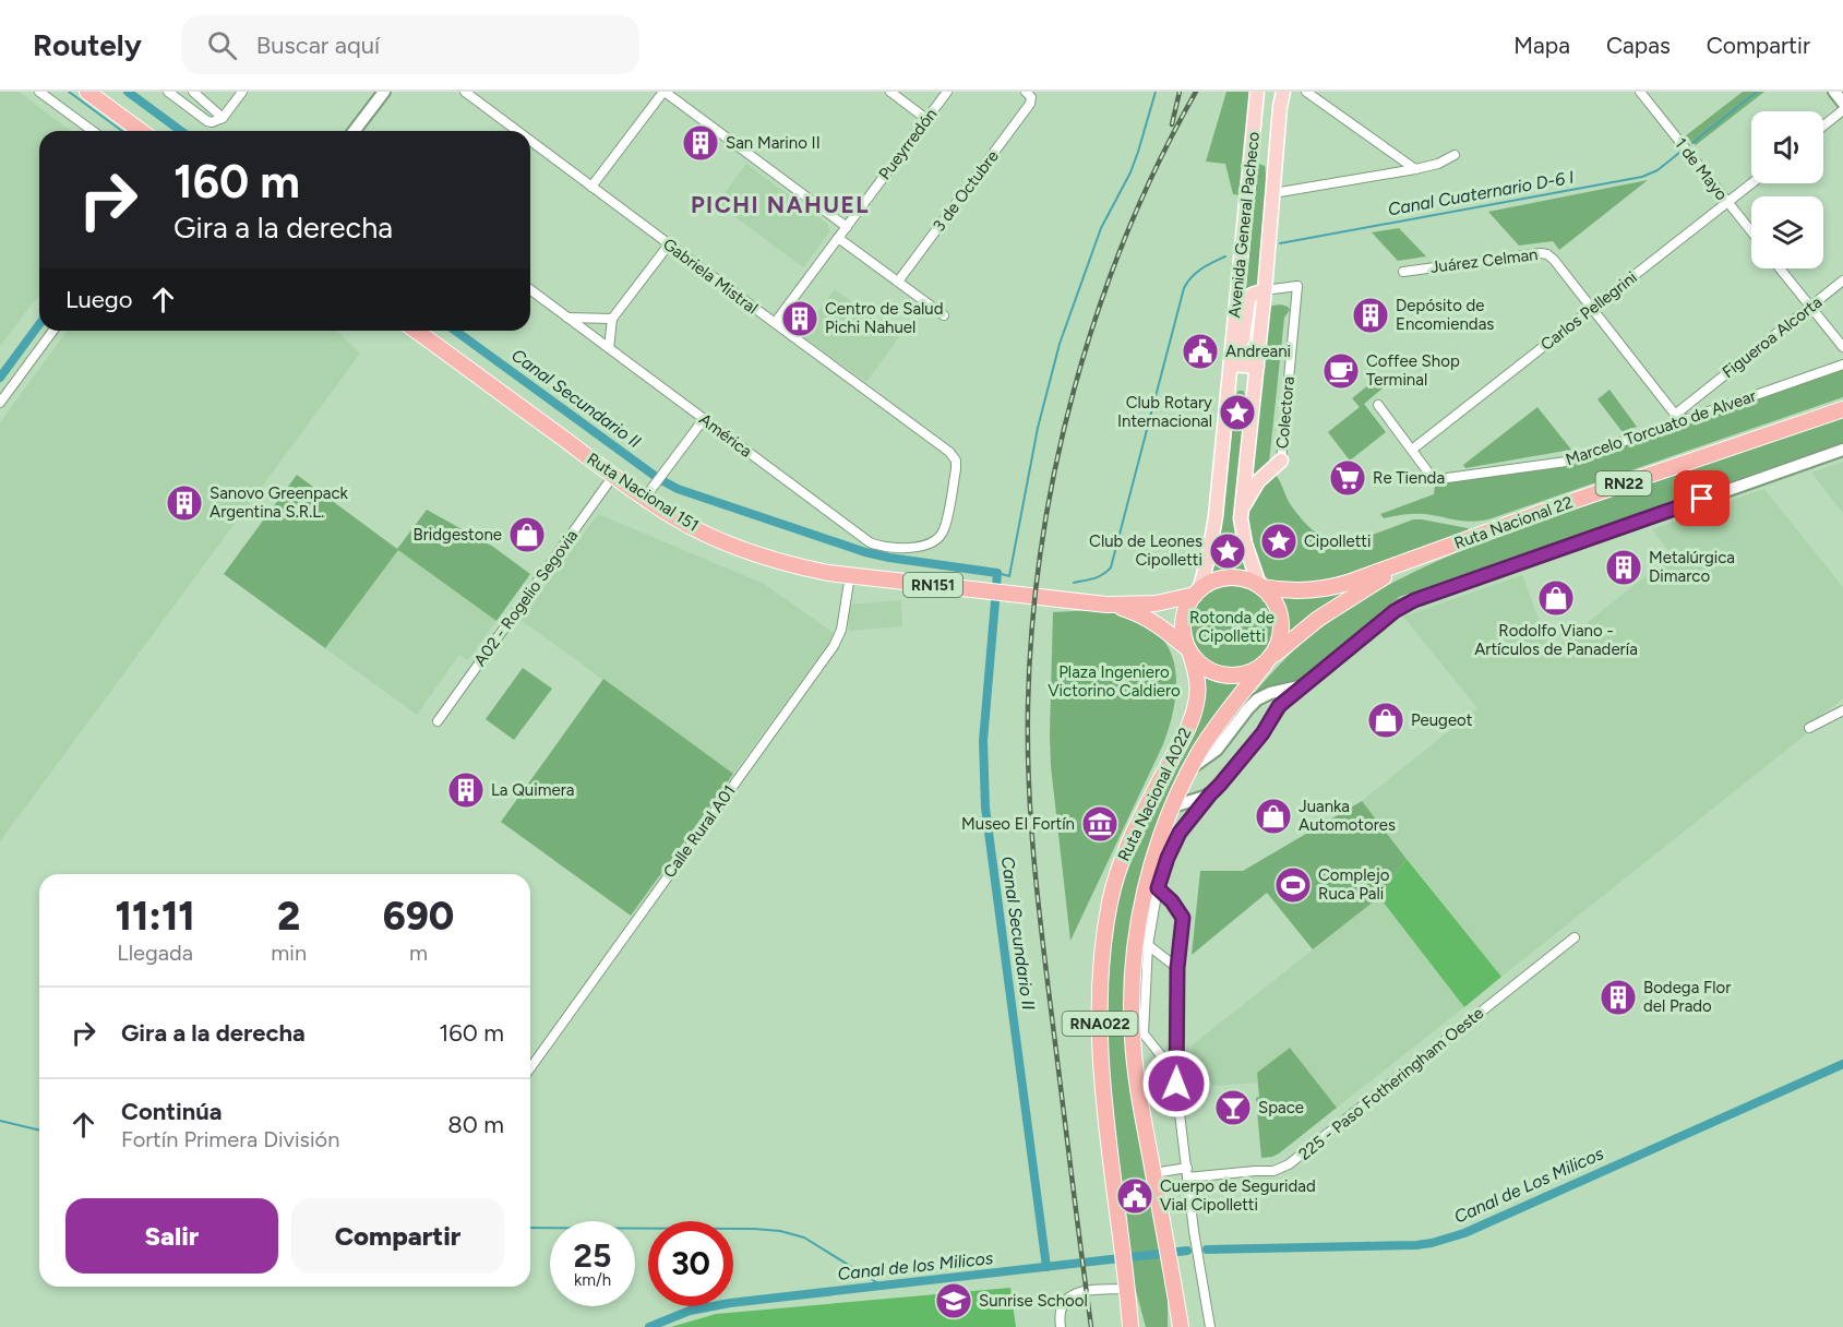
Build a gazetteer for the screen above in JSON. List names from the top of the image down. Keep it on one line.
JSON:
{"streets":{"highway":["RN22","Ruta Nacional 151","Ruta Nacional 22","RN151","Ruta Nacional A022","RNA022"],"main road":["Avenida General Pacheco"],"street":["Pueyrredón","1 de Mayo","3 de Octubre","Juárez Celman","Gabriela Mistral","Carlos Pellegrini","Figueroa Alcorta","Colectora","Marcelo Torcuato de Alvear","América","A02 - Rogelio Segovia","Calle Rural A01","225 - Paso Fotheringham Oeste"]},"crossings":[["Pueyrredón","Gabriela Mistral"],["1 de Mayo","Carlos Pellegrini"],["Avenida General Pacheco","Colectora"],["Avenida General Pacheco","RN22"],["Avenida General Pacheco","Ruta Nacional 151"],["Avenida General Pacheco","Ruta Nacional 22"],["Avenida General Pacheco","Ruta Nacional A022"],["Juárez Celman","Carlos Pellegrini"],["Juárez Celman","Figueroa Alcorta"],["Juárez Celman","Marcelo Torcuato de Alvear"],["Gabriela Mistral","América"],["Carlos Pellegrini","Marcelo Torcuato de Alvear"],["Figueroa Alcorta","Marcelo Torcuato de Alvear"],["RN22","Ruta Nacional 151"],["RN22","Ruta Nacional 22"],["RN22","Ruta Nacional A022"],["Ruta Nacional 151","Ruta Nacional 22"],["Ruta Nacional 151","A02 - Rogelio Segovia"],["Ruta Nacional 151","Ruta Nacional A022"],["Ruta Nacional 151","Calle Rural A01"],["Ruta Nacional 22","Ruta Nacional A022"],["Ruta Nacional A022","225 - Paso Fotheringham Oeste"]],"districts":["PICHI NAHUEL"],"water":["Canal Cuaternario D-6 I","Canal Secundario II","Canal de Los Milicos","Canal de los Milicos"],"parks":["Rotonda de Cipolletti","Plaza Ingeniero Victorino Caldiero"],"places":{"building":["San Marino II","Depósito de Encomiendas","Centro de Salud Pichi Nahuel","Sanovo Greenpack Argentina S.R.L.","Metalúrgica Dimarco","La Quimera","Bodega Flor del Prado"],"public building":["Andreani","Cuerpo de Seguridad Vial Cipolletti"],"cafe":["Coffee Shop Terminal"],"place":["Club Rotary Internacional","Cipolletti","Club de Leones Cipolletti"],"supermarket":["Re Tienda"],"shop":["Bridgestone","Rodolfo Viano - Artículos de Panadería","Peugeot","Juanka Automotores"],"museum":["Museo El Fortín"],"sports":["Complejo Ruca Pali"],"bar":["Space"],"school or university":["Sunrise School"]},"page":{"header":"Routely","search":"Buscar aquí","nav":["Mapa","Capas","Compartir"],"turn":["160 m","Gira a la derecha"],"then":"Luego","eta":["11:11","Llegada","2","min","690","m"],"list":[{"name":"Gira a la derecha","value":"160 m"},{"name":"Continúa","note":"Fortín Primera División","value":"80 m"}],"buttons":["Salir","Compartir"],"speed":"25 km/h","limit":"30"}}
